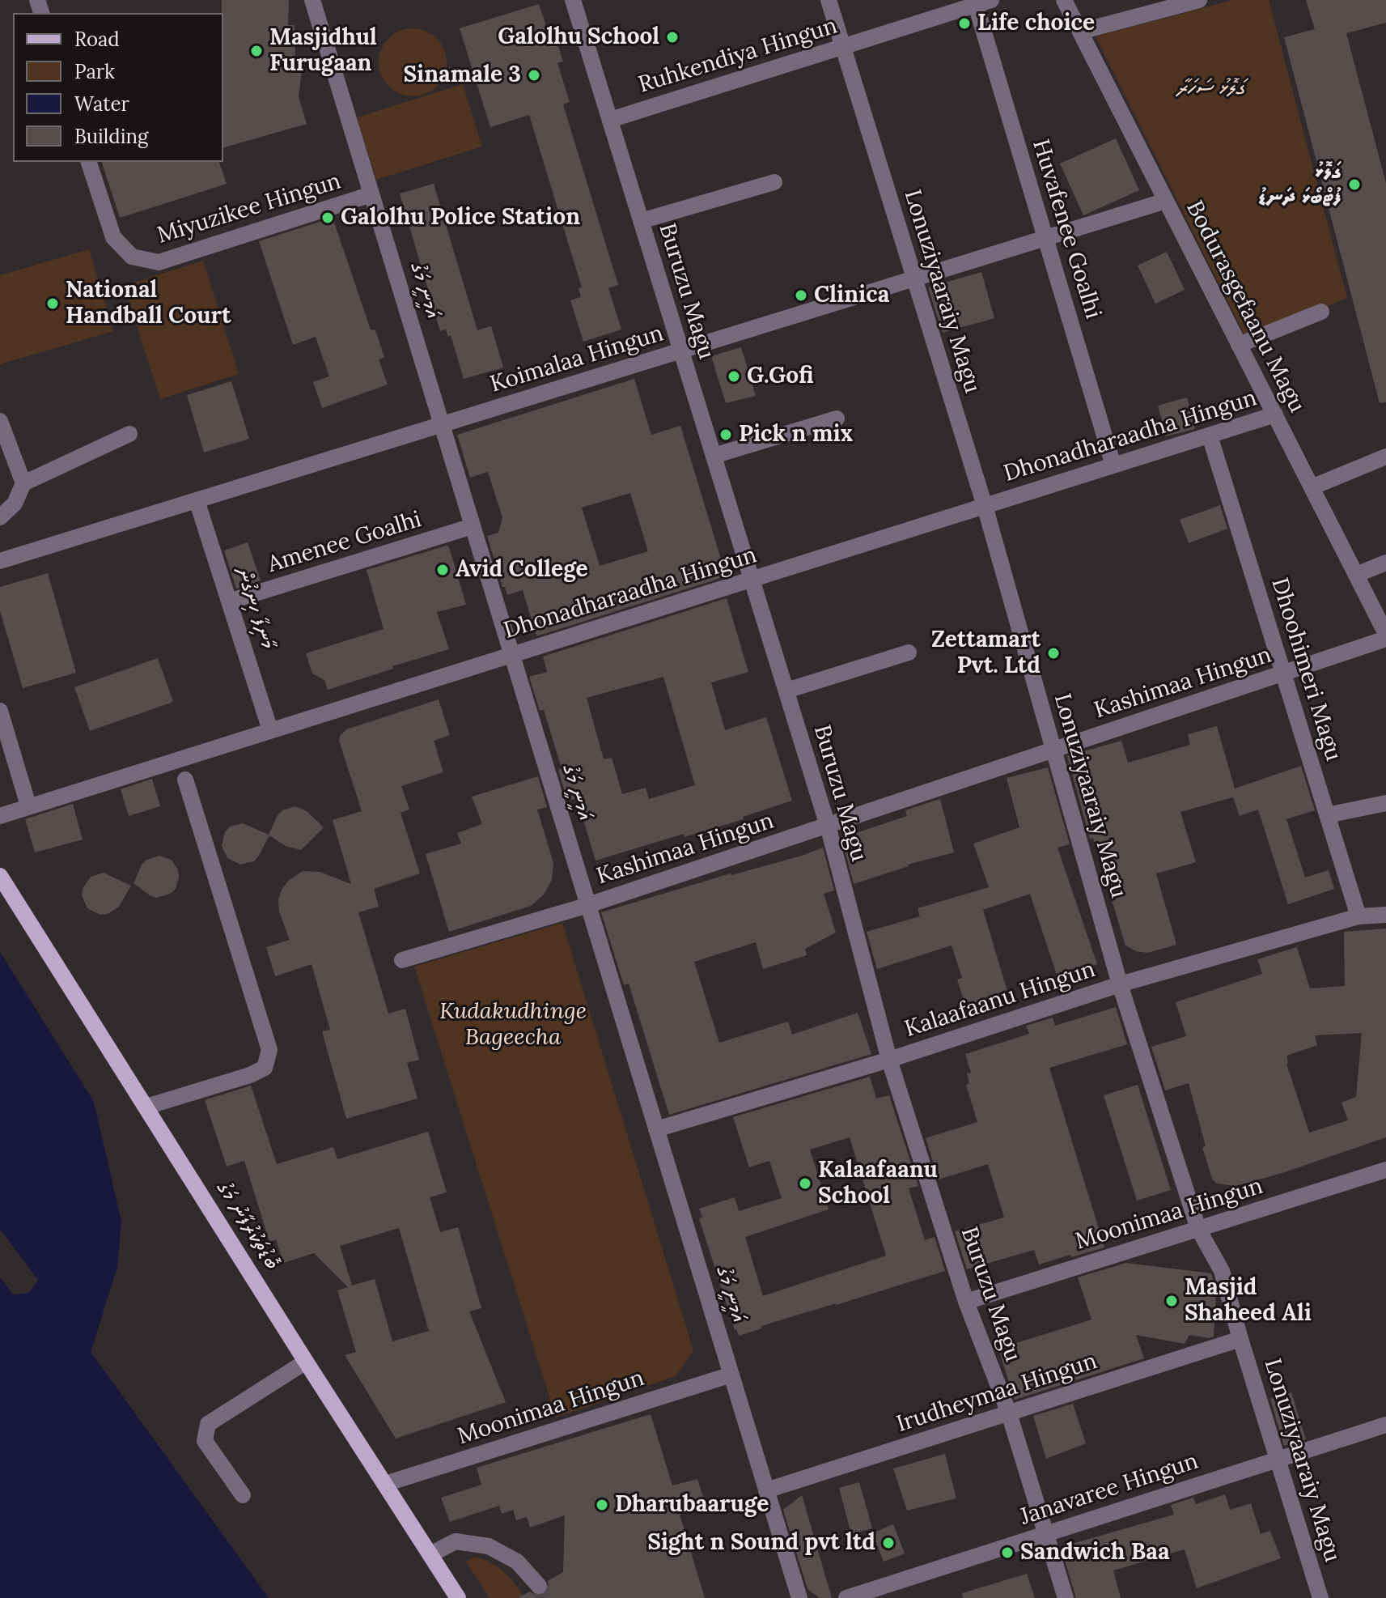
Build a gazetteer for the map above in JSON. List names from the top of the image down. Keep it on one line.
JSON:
{"streets":{"main road":["ބޮޑުތަކުރުފާނު މަގު"],"street":["Ruhkendiya Hingun","Miyuzikee Hingun","Huvafenee Goalhi","އަމީނީ މަގު","Buruzu Magu","Lonuziyaaraiy Magu","Bodurasgefaanu Magu","Koimalaa Hingun","Dhonadharaadha Hingun","Amenee Goalhi","މާނިފާ ހިނގުން","Dhoohimeri Magu","Kashimaa Hingun","Kalaafaanu Hingun","Moonimaa Hingun","Irudheymaa Hingun","Janavaree Hingun"]},"crossings":[["Ruhkendiya Hingun","Huvafenee Goalhi"],["Ruhkendiya Hingun","Buruzu Magu"],["Ruhkendiya Hingun","Lonuziyaaraiy Magu"],["Miyuzikee Hingun","އަމީނީ މަގު"],["Huvafenee Goalhi","Koimalaa Hingun"],["Huvafenee Goalhi","Dhonadharaadha Hingun"],["އަމީނީ މަގު","Koimalaa Hingun"],["އަމީނީ މަގު","Dhonadharaadha Hingun"],["އަމީނީ މަގު","Amenee Goalhi"],["އަމީނީ މަގު","Kashimaa Hingun"],["އަމީނީ މަގު","Kalaafaanu Hingun"],["އަމީނީ މަގު","Moonimaa Hingun"],["އަމީނީ މަގު","Irudheymaa Hingun"],["Buruzu Magu","Koimalaa Hingun"],["Buruzu Magu","Dhonadharaadha Hingun"],["Buruzu Magu","Kashimaa Hingun"],["Buruzu Magu","Kalaafaanu Hingun"],["Buruzu Magu","Moonimaa Hingun"],["Buruzu Magu","Irudheymaa Hingun"],["Buruzu Magu","Janavaree Hingun"],["Lonuziyaaraiy Magu","Koimalaa Hingun"],["Lonuziyaaraiy Magu","Dhonadharaadha Hingun"],["Lonuziyaaraiy Magu","Kashimaa Hingun"],["Lonuziyaaraiy Magu","Kalaafaanu Hingun"],["Lonuziyaaraiy Magu","Moonimaa Hingun"],["Lonuziyaaraiy Magu","Irudheymaa Hingun"],["Lonuziyaaraiy Magu","Janavaree Hingun"],["Bodurasgefaanu Magu","Koimalaa Hingun"],["Bodurasgefaanu Magu","Dhonadharaadha Hingun"],["Bodurasgefaanu Magu","Kashimaa Hingun"],["Koimalaa Hingun","މާނިފާ ހިނގުން"],["Dhonadharaadha Hingun","މާނިފާ ހިނގުން"],["Dhonadharaadha Hingun","Dhoohimeri Magu"],["Amenee Goalhi","މާނިފާ ހިނގުން"],["Dhoohimeri Magu","Kashimaa Hingun"],["Dhoohimeri Magu","Kalaafaanu Hingun"],["Moonimaa Hingun","ބޮޑުތަކުރުފާނު މަގު"]],"parks":["ގަލޮޅު ސަހަރާ","Kudakudhinge Bageecha"],"places":["Life choice","Galolhu School","Masjidhul Furugaan","Sinamale 3","ގަލޮޅު ފުޓްބޯޅަ ދަނޑު","Galolhu Police Station","Clinica","National Handball Court","G.Gofi","Pick n mix","Avid College","Zettamart Pvt. Ltd","Kalaafaanu School","Masjid Shaheed Ali","Dharubaaruge","Sight n Sound pvt ltd","Sandwich Baa"],"legend":["Road","Park","Water","Building"]}
